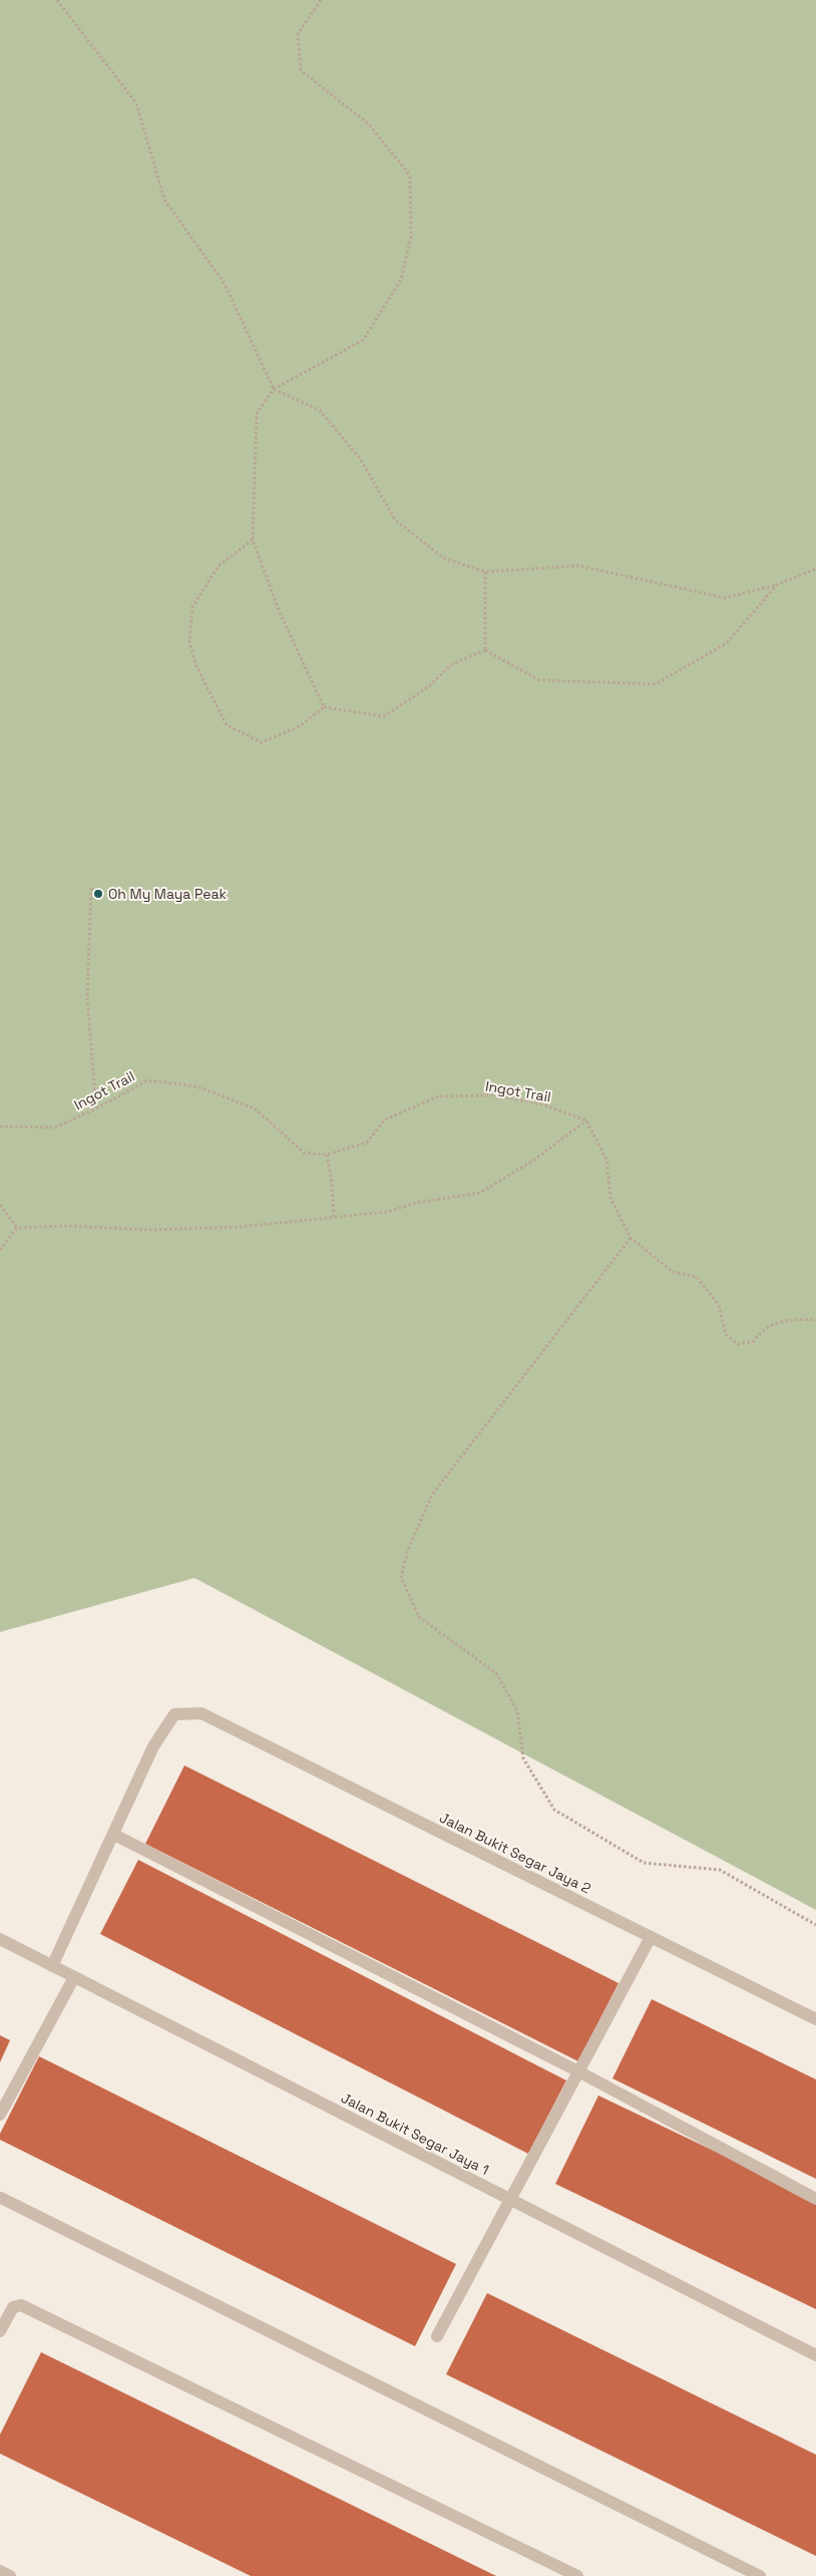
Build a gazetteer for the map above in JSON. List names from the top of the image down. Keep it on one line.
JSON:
{"streets":{"street":["Jalan Bukit Segar Jaya 2","Jalan Bukit Segar Jaya 1"],"path":["Ingot Trail"]},"places":["Oh My Maya Peak"]}
